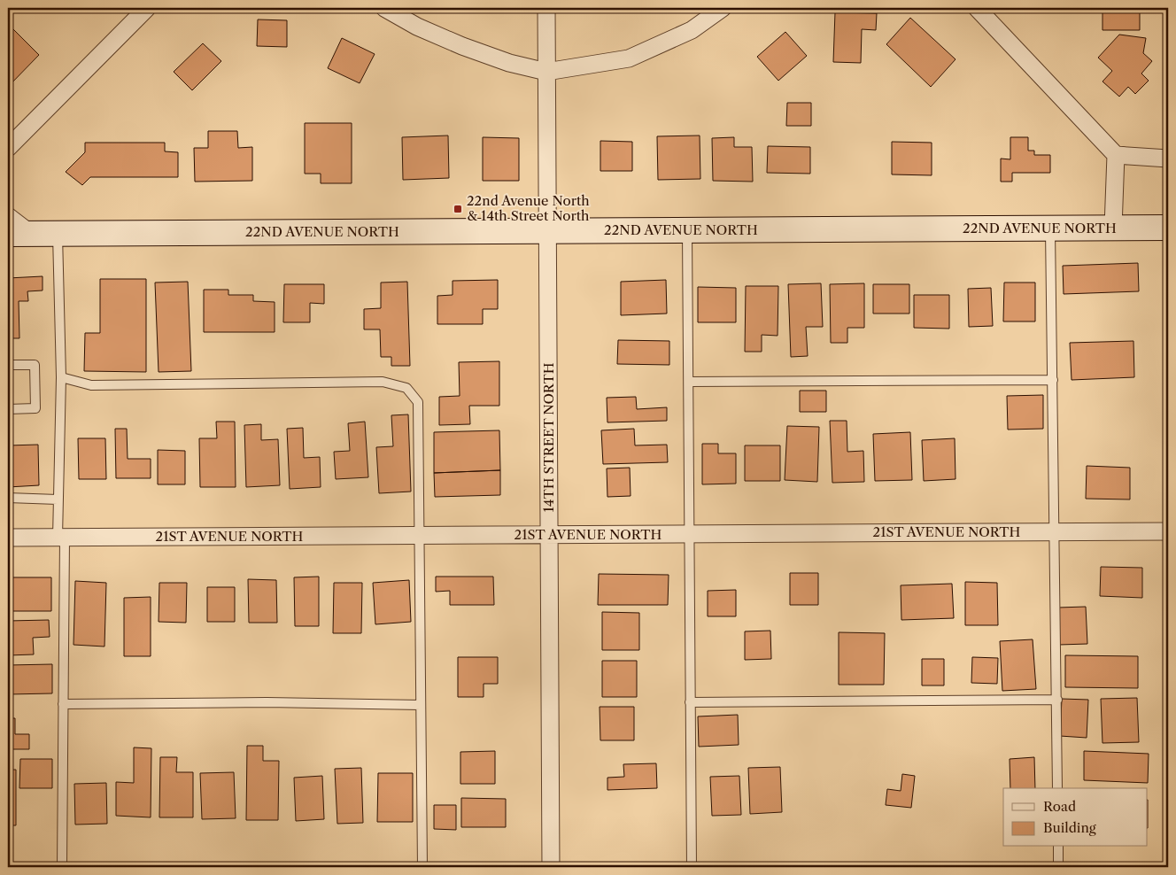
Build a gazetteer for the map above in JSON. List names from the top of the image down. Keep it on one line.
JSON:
{"streets":{"main road":["22ND AVENUE NORTH"],"street":["14TH STREET NORTH","21ST AVENUE NORTH"]},"crossings":[["22ND AVENUE NORTH","14TH STREET NORTH"],["14TH STREET NORTH","21ST AVENUE NORTH"]],"places":{"transit":["22nd Avenue North & 14th Street North"]},"legend":["Road","Building"]}
